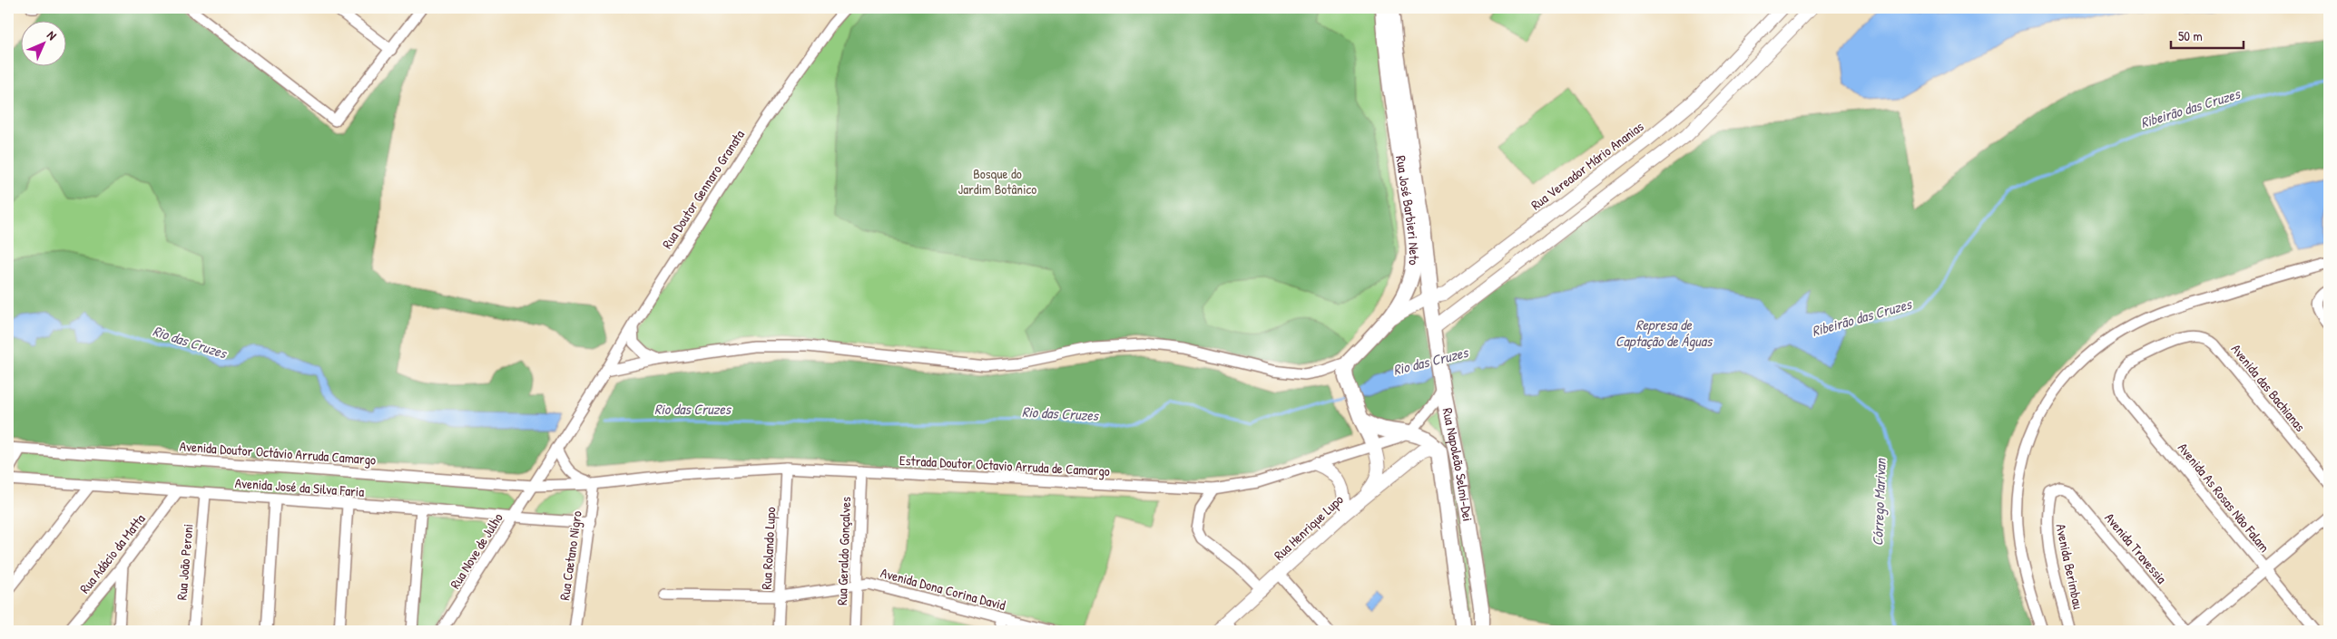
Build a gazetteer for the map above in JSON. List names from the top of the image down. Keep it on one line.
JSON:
{"streets":{"main road":["Rua José Barbieri Neto","Rua Napoleão Selmi-Dei"],"street":["Rua Vereador Mário Ananias","Rua Doutor Gennaro Granata","Avenida das Bachianas","Avenida Doutor Octávio Arruda Camargo","Estrada Doutor Octavio Arruda de Camargo","Avenida José da Silva Faria","Avenida As Rosas Não Falam","Rua Henrique Lupo","Rua Rolando Lupo","Avenida Travessia","Rua Nove de Julho","Rua Geraldo Gonçalves","Rua Adácio da Matta","Rua Caetano Nigro","Rua João Peroni","Avenida Berimbau","Avenida Dona Corina David"]},"crossings":[["Rua Vereador Mário Ananias","Rua José Barbieri Neto"],["Rua Vereador Mário Ananias","Rua Napoleão Selmi-Dei"],["Rua José Barbieri Neto","Rua Napoleão Selmi-Dei"],["Avenida das Bachianas","Avenida As Rosas Não Falam"],["Avenida Doutor Octávio Arruda Camargo","Estrada Doutor Octavio Arruda de Camargo"],["Avenida Doutor Octávio Arruda Camargo","Rua Nove de Julho"],["Rua Napoleão Selmi-Dei","Estrada Doutor Octavio Arruda de Camargo"],["Rua Napoleão Selmi-Dei","Rua Henrique Lupo"],["Estrada Doutor Octavio Arruda de Camargo","Rua Henrique Lupo"],["Estrada Doutor Octavio Arruda de Camargo","Rua Rolando Lupo"],["Estrada Doutor Octavio Arruda de Camargo","Rua Nove de Julho"],["Estrada Doutor Octavio Arruda de Camargo","Rua Geraldo Gonçalves"],["Estrada Doutor Octavio Arruda de Camargo","Rua Caetano Nigro"],["Avenida José da Silva Faria","Rua Nove de Julho"],["Avenida José da Silva Faria","Rua Adácio da Matta"],["Avenida José da Silva Faria","Rua Caetano Nigro"],["Avenida José da Silva Faria","Rua João Peroni"],["Rua Rolando Lupo","Avenida Dona Corina David"],["Avenida Travessia","Avenida Berimbau"],["Rua Geraldo Gonçalves","Avenida Dona Corina David"]],"water":["Ribeirão das Cruzes","Represa de Captação de Águas","Rio das Cruzes","Córrego Marivan"],"parks":["Bosque do Jardim Botânico"],"scale_bar":"50 m","north":"top right"}
